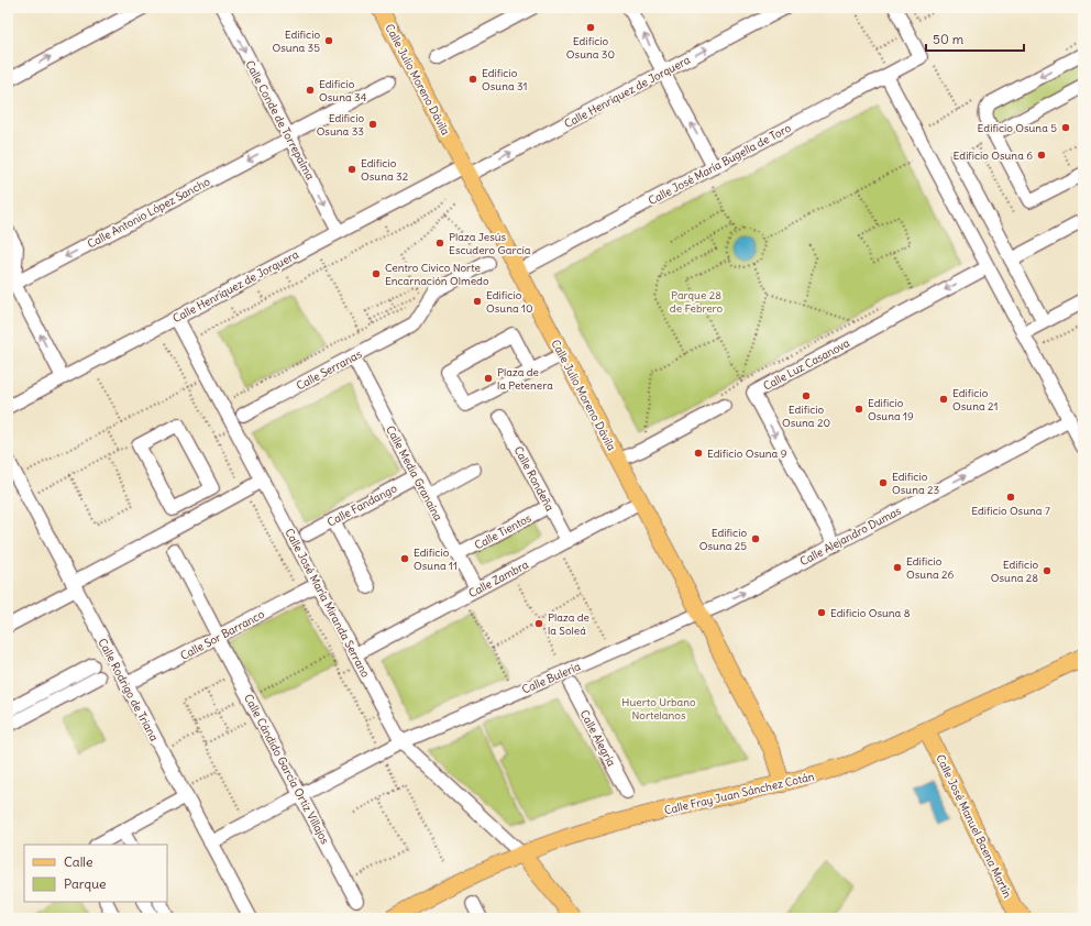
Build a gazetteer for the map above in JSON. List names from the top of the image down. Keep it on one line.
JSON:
{"streets":{"main road":["Calle Julio Moreno Dávila","Calle Fray Juan Sánchez Cotán","Calle José Manuel Baena Martín"],"street":["Calle Henríquez de Jorquera","Calle Conde de Torrepalma","Calle José María Bugella de Toro","Calle Antonio López Sancho","Calle Luz Casanova","Calle Serranas","Calle Media Granaína","Calle Rondeña","Calle Fandango","Calle Tientos","Calle Alejandro Dumas","Calle Zambra","Calle José María Miranda Serrano","Calle Sor Barranco","Calle Bulería","Calle Rodrigo de Triana","Calle Alegría","Calle Cándido García Ortiz Villajos"]},"crossings":[["Calle Julio Moreno Dávila","Calle Henríquez de Jorquera"],["Calle Julio Moreno Dávila","Calle José María Bugella de Toro"],["Calle Julio Moreno Dávila","Calle Alejandro Dumas"],["Calle Julio Moreno Dávila","Calle Zambra"],["Calle Julio Moreno Dávila","Calle Bulería"],["Calle Julio Moreno Dávila","Calle Fray Juan Sánchez Cotán"],["Calle Henríquez de Jorquera","Calle Conde de Torrepalma"],["Calle Henríquez de Jorquera","Calle José María Miranda Serrano"],["Calle Conde de Torrepalma","Calle Antonio López Sancho"],["Calle Luz Casanova","Calle Alejandro Dumas"],["Calle Serranas","Calle Media Granaína"],["Calle Media Granaína","Calle Fandango"],["Calle Media Granaína","Calle Zambra"],["Calle Rondeña","Calle Zambra"],["Calle Alejandro Dumas","Calle Bulería"],["Calle Zambra","Calle José María Miranda Serrano"],["Calle José María Miranda Serrano","Calle Sor Barranco"],["Calle José María Miranda Serrano","Calle Bulería"],["Calle José María Miranda Serrano","Calle Fray Juan Sánchez Cotán"],["Calle Sor Barranco","Calle Rodrigo de Triana"],["Calle Sor Barranco","Calle Cándido García Ortiz Villajos"],["Calle Bulería","Calle Rodrigo de Triana"],["Calle Bulería","Calle Cándido García Ortiz Villajos"],["Calle Fray Juan Sánchez Cotán","Calle José Manuel Baena Martín"]],"one_way":["Calle Conde de Torrepalma","Calle Antonio López Sancho","Calle Alejandro Dumas"],"parks":["Parque 28 de Febrero","Huerto Urbano Nortelanos"],"places":["Edificio Osuna 30","Edificio Osuna 35","Edificio Osuna 31","Edificio Osuna 34","Edificio Osuna 33","Edificio Osuna 5","Edificio Osuna 6","Edificio Osuna 32","Plaza Jesús Escudero García","Centro Cívico Norte Encarnación Olmedo","Edificio Osuna 10","Plaza de la Petenera","Edificio Osuna 20","Edificio Osuna 21","Edificio Osuna 19","Edificio Osuna 9","Edificio Osuna 23","Edificio Osuna 7","Edificio Osuna 25","Edificio Osuna 11","Edificio Osuna 26","Edificio Osuna 28","Edificio Osuna 8","Plaza de la Soleá"],"legend":["Calle","Parque"],"scale_bar":"50 m"}
